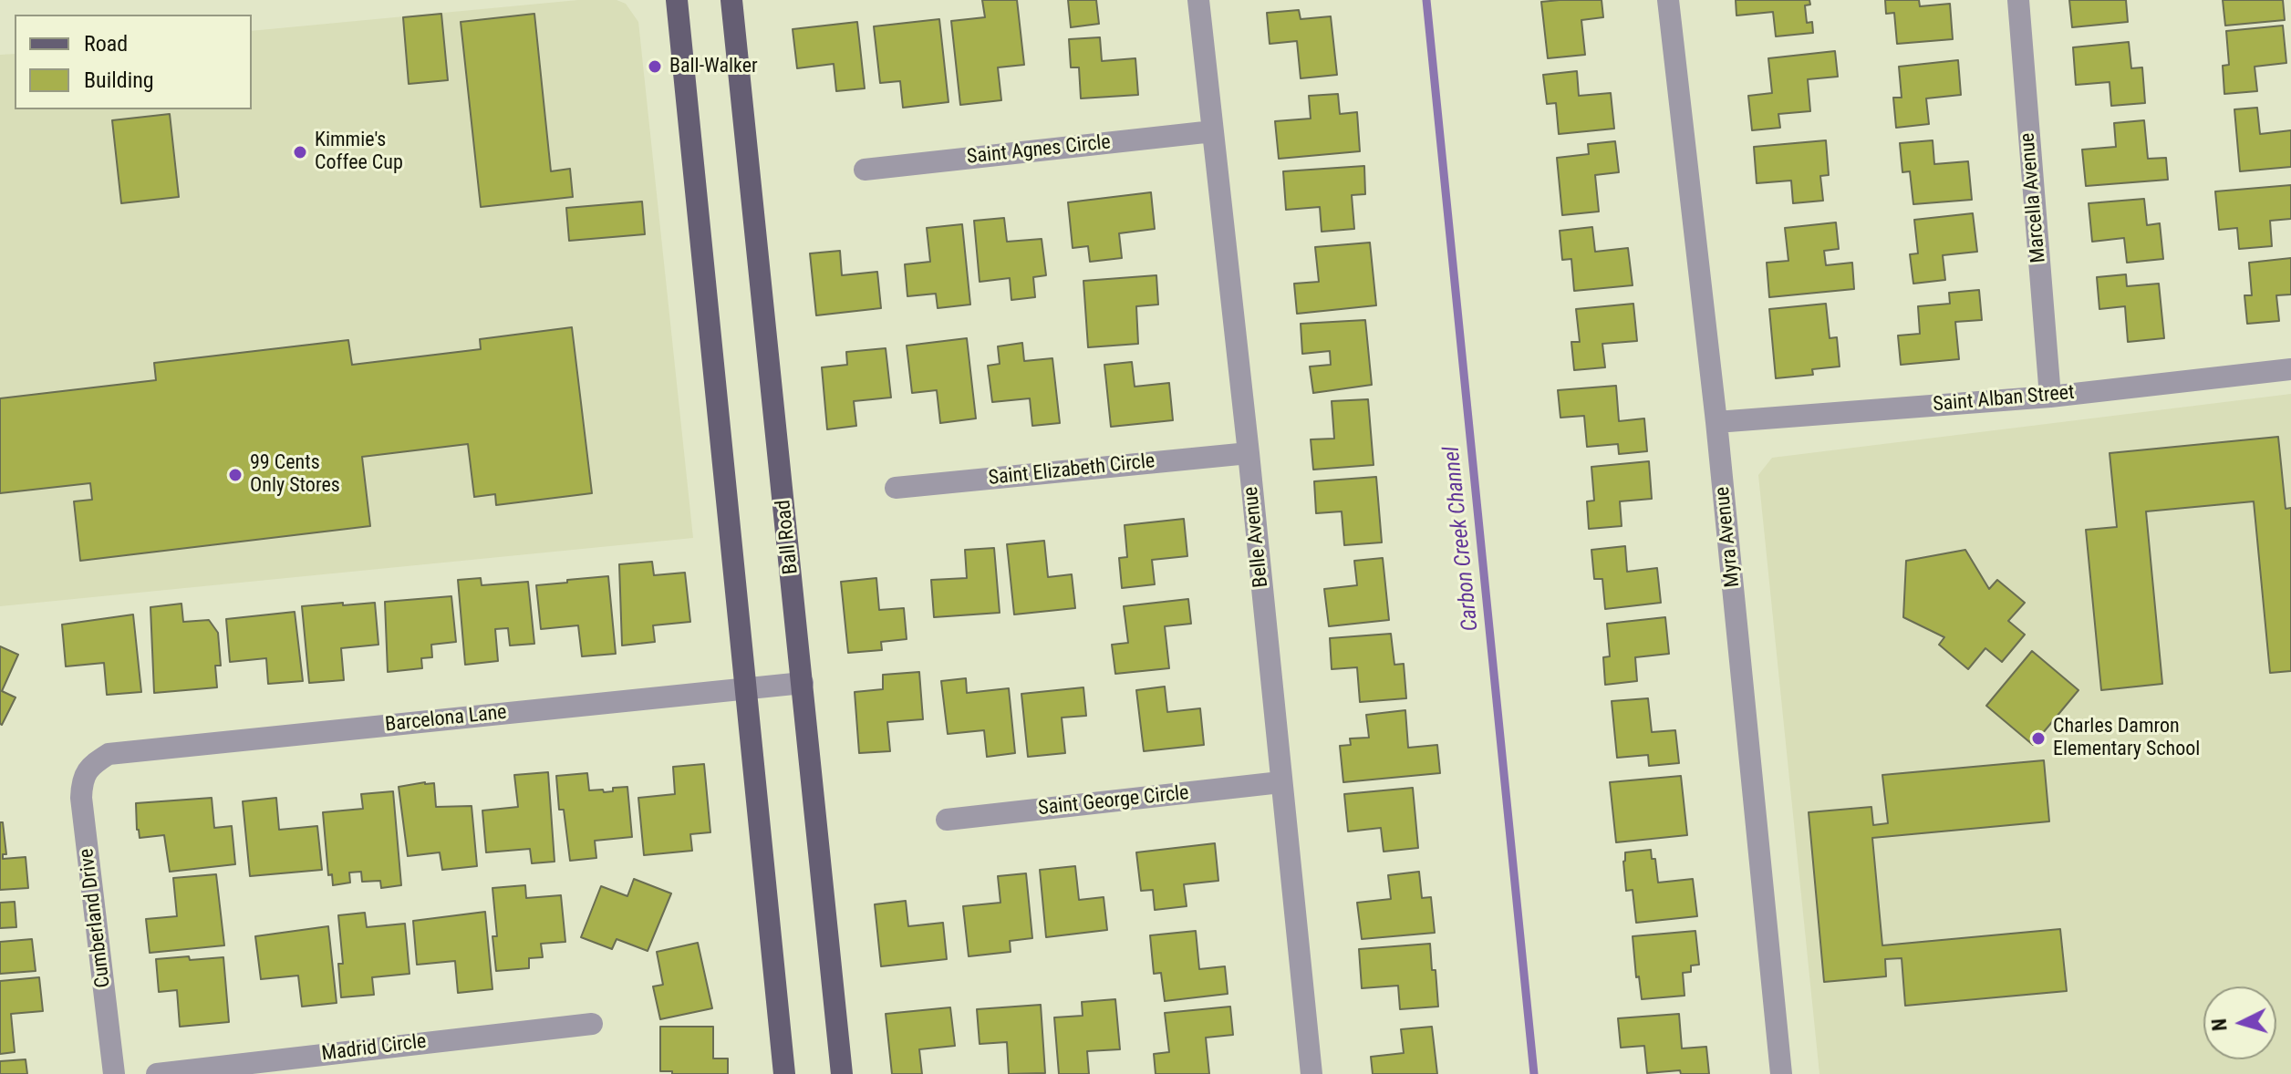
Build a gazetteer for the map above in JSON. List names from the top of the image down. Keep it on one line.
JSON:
{"streets":{"main road":["Ball Road"],"street":["Saint Agnes Circle","Marcella Avenue","Saint Alban Street","Saint Elizabeth Circle","Belle Avenue","Myra Avenue","Barcelona Lane","Saint George Circle","Cumberland Drive","Madrid Circle"]},"crossings":[["Saint Agnes Circle","Belle Avenue"],["Marcella Avenue","Saint Alban Street"],["Saint Alban Street","Myra Avenue"],["Saint Elizabeth Circle","Belle Avenue"],["Ball Road","Barcelona Lane"],["Belle Avenue","Saint George Circle"],["Barcelona Lane","Cumberland Drive"]],"water":["Carbon Creek Channel"],"places":["Ball-Walker","Kimmie's Coffee Cup","99 Cents Only Stores","Charles Damron Elementary School"],"legend":["Road","Building"],"north":"left"}
